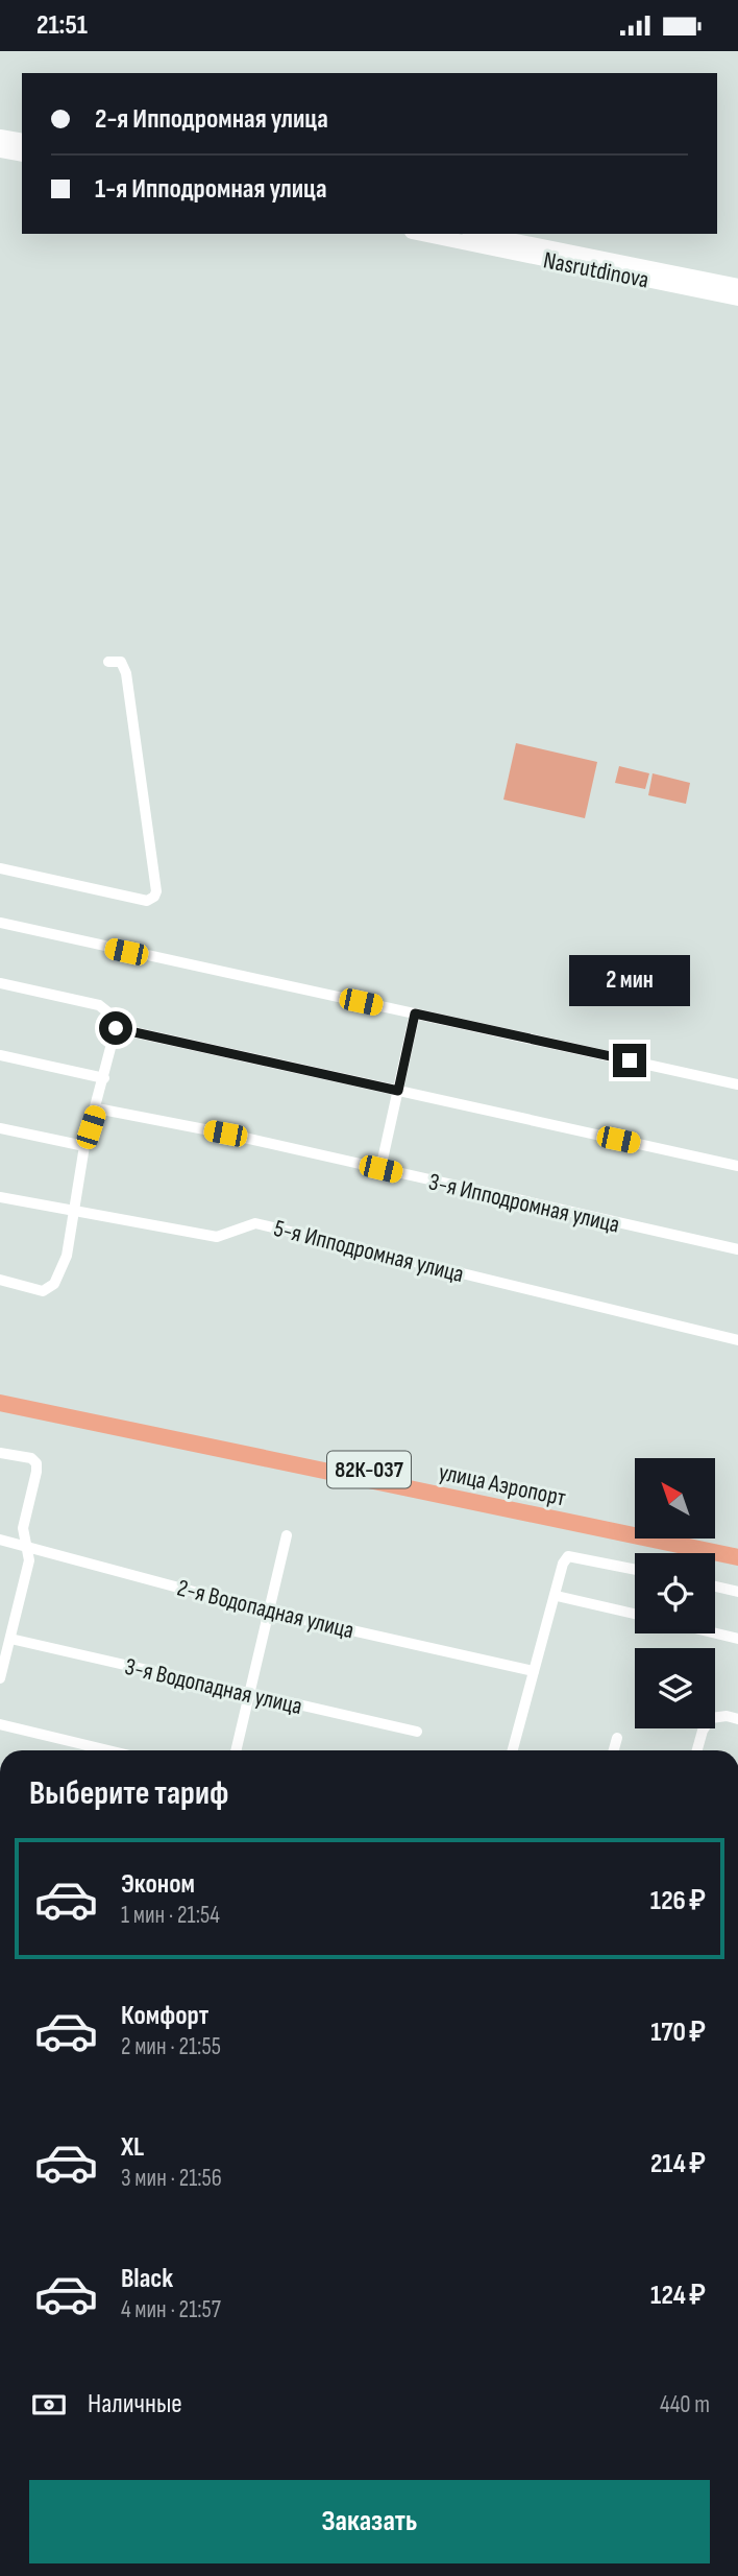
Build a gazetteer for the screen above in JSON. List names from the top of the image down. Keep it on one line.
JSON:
{"streets":{"main road":["Nasrutdinova","82К-037","улица Аэропорт"],"street":["3-я Ипподромная улица","5-я Ипподромная улица","2-я Водопадная улица","3-я Водопадная улица"]},"north":"top left","page":{"status":"21:51","banner":["2-я Ипподромная улица","1-я Ипподромная улица"],"bubble":"2 мин","heading":"Выберите тариф","list":[{"name":"Эконом","note":"1 мин · 21:54","value":"126 ₽"},{"name":"Комфорт","note":"2 мин · 21:55","value":"170 ₽"},{"name":"XL","note":"3 мин · 21:56","value":"214 ₽"},{"name":"Black","note":"4 мин · 21:57","value":"124 ₽"}],"pay":["Наличные","440 m"],"buttons":"Заказать"}}
